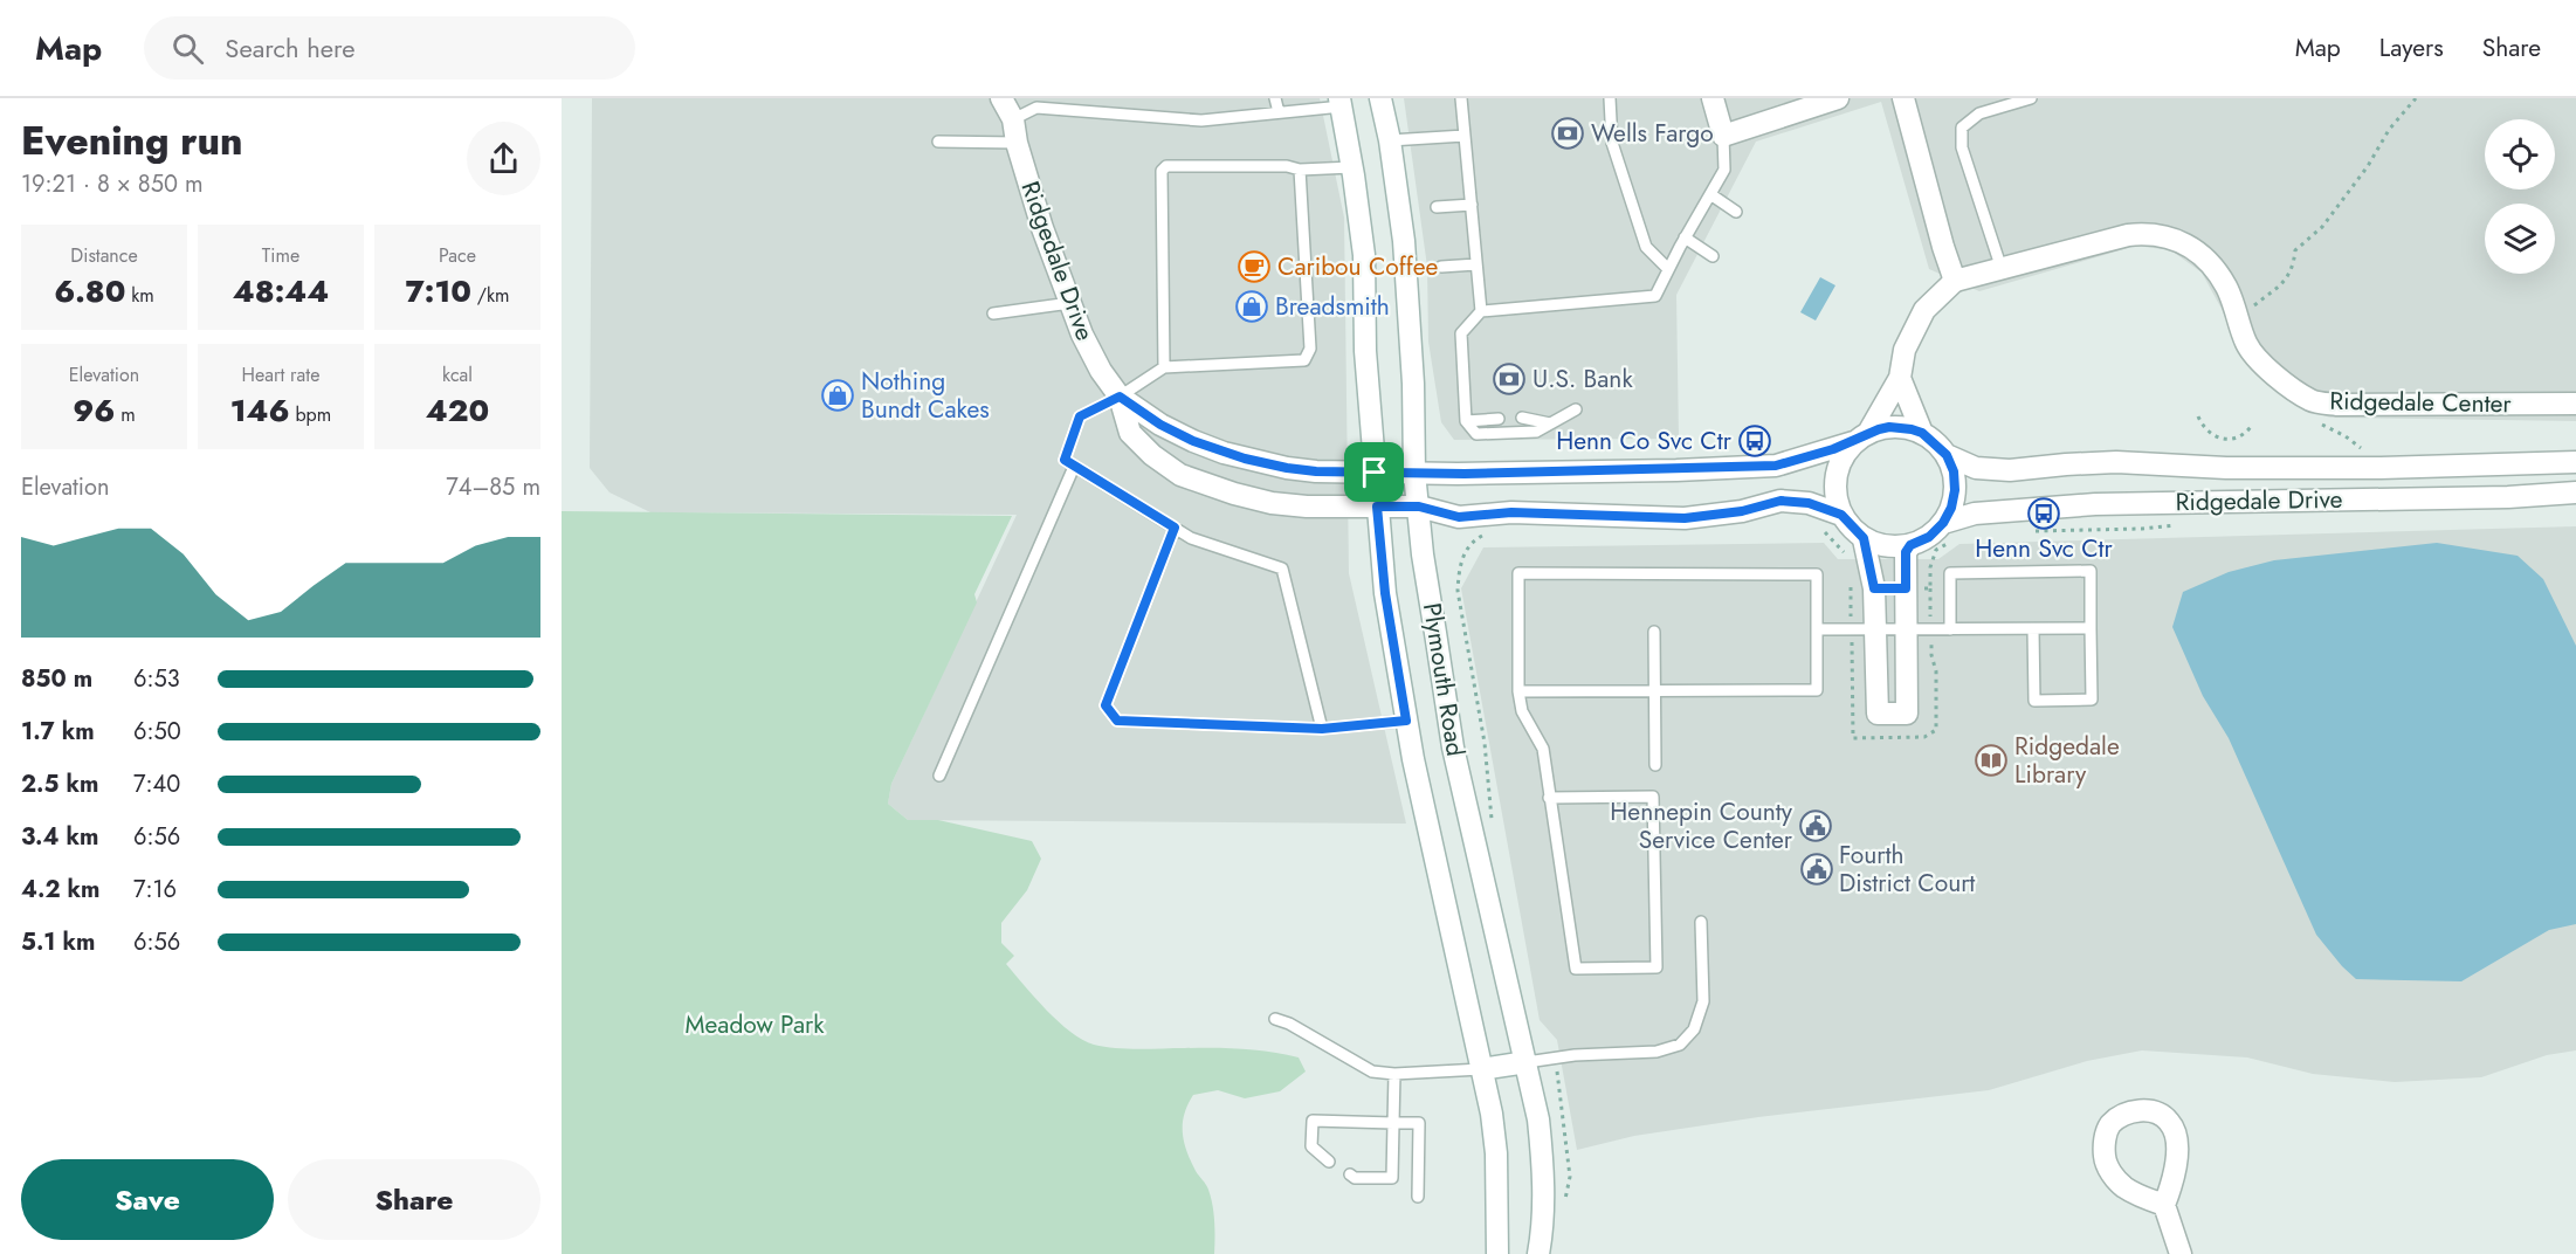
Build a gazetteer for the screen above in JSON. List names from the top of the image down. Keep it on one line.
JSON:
{"streets":{"street":["Ridgedale Drive","Ridgedale Center","Plymouth Road"]},"crossings":[["Ridgedale Drive","Plymouth Road"]],"parks":["Meadow Park"],"places":{"bank":["Wells Fargo","U.S. Bank"],"cafe":["Caribou Coffee"],"shop":["Breadsmith","Nothing Bundt Cakes"],"bus stop":["Henn Co Svc Ctr","Henn Svc Ctr"],"library":["Ridgedale Library"],"public building":["Hennepin County Service Center","Fourth District Court"]},"page":{"header":"Map","search":"Search here","nav":["Map","Layers","Share"],"heading":["Evening run","19:21 · 8 × 850 m"],"stats":[["Distance","6.80 km"],["Time","48:44"],["Pace","7:10 /km"],["Elevation","96 m"],["Heart rate","146 bpm"],["kcal","420"]],"chart":["Elevation","74–85 m"],"list":[{"name":"850 m","note":"6:53"},{"name":"1.7 km","note":"6:50"},{"name":"2.5 km","note":"7:40"},{"name":"3.4 km","note":"6:56"},{"name":"4.2 km","note":"7:16"},{"name":"5.1 km","note":"6:56"}],"buttons":["Save","Share"]}}
